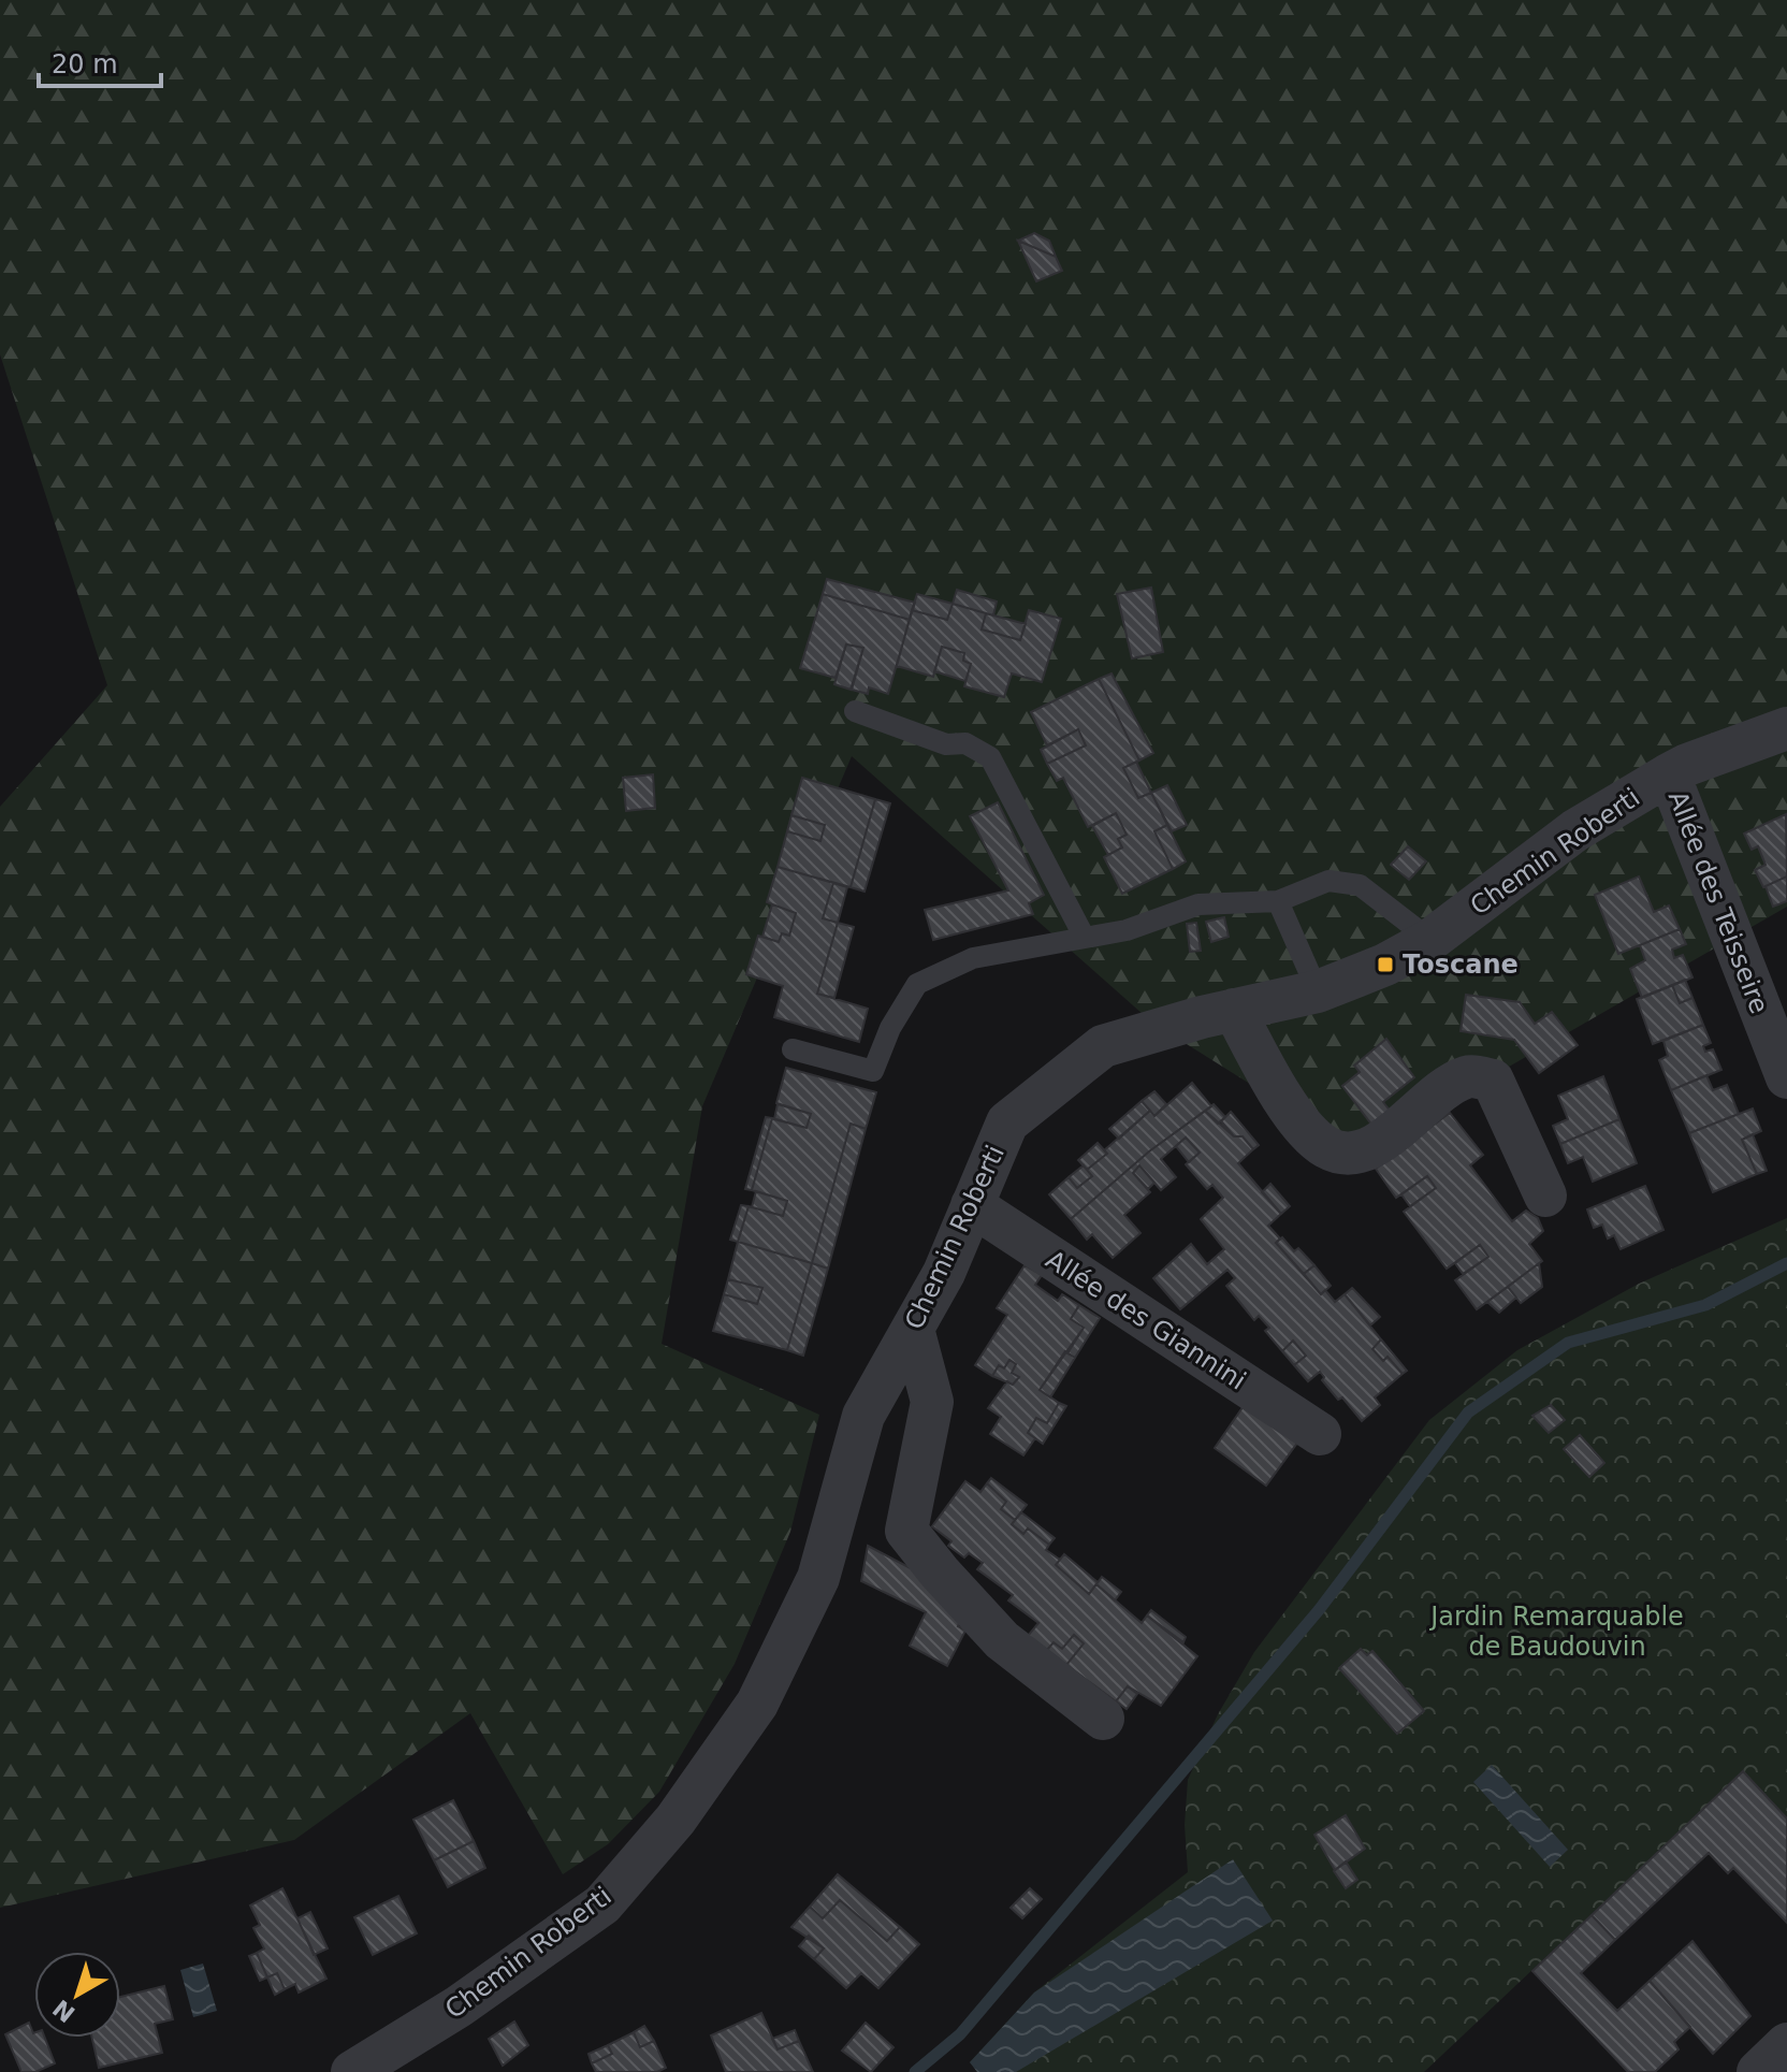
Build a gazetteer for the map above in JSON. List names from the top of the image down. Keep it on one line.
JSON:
{"streets":{"street":["Chemin Roberti","Allée des Teisseire","Allée des Giannini"]},"crossings":[["Chemin Roberti","Allée des Teisseire"],["Chemin Roberti","Allée des Giannini"]],"parks":["Jardin Remarquable de Baudouvin"],"places":{"transit":["Toscane"]},"scale_bar":"20 m","north":"bottom left"}
